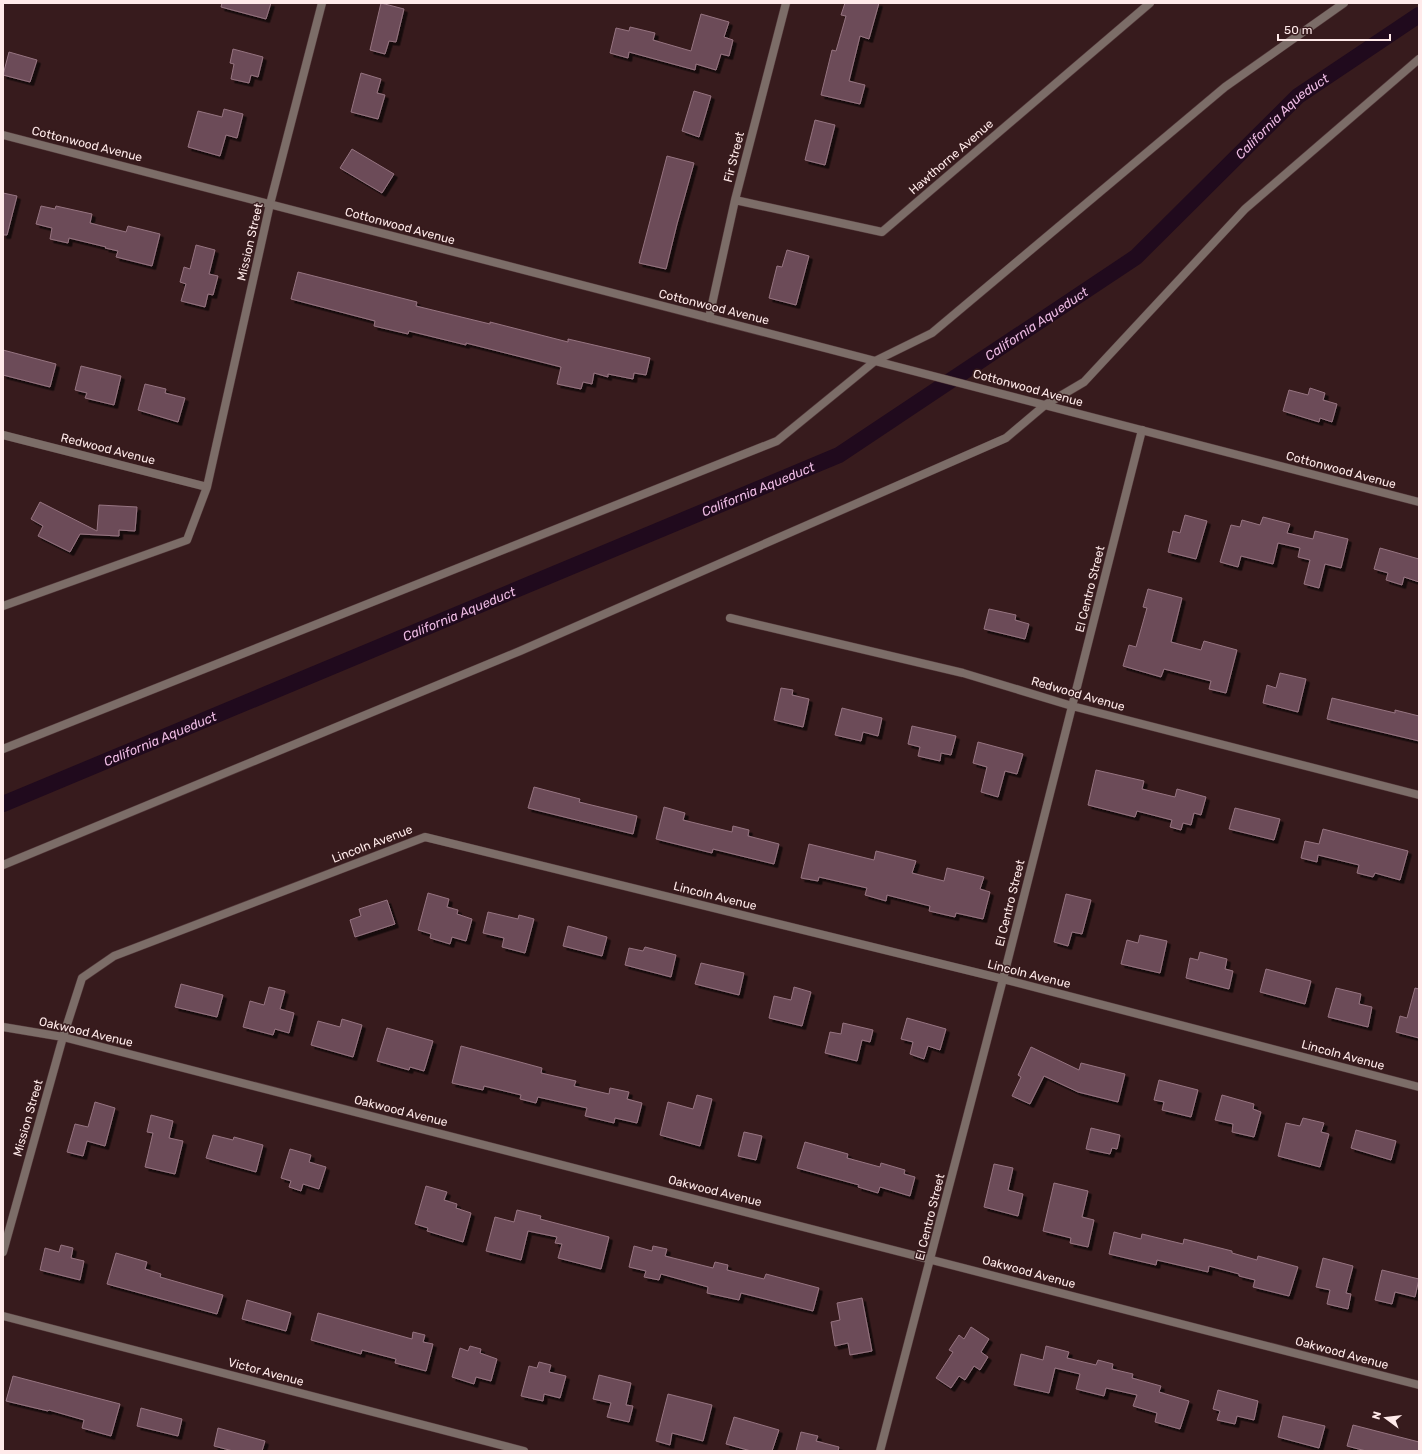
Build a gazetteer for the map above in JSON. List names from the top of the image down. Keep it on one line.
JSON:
{"streets":{"street":["Cottonwood Avenue","Fir Street","Hawthorne Avenue","Mission Street","Redwood Avenue","El Centro Street","Lincoln Avenue","Oakwood Avenue","Victor Avenue"]},"crossings":[["Cottonwood Avenue","Fir Street"],["Cottonwood Avenue","Mission Street"],["Cottonwood Avenue","El Centro Street"],["Fir Street","Hawthorne Avenue"],["Mission Street","Redwood Avenue"],["Mission Street","Lincoln Avenue"],["Mission Street","Oakwood Avenue"],["Redwood Avenue","El Centro Street"],["El Centro Street","Lincoln Avenue"],["El Centro Street","Oakwood Avenue"],["Lincoln Avenue","Oakwood Avenue"]],"water":["California Aqueduct"],"scale_bar":"50 m","north":"left"}
